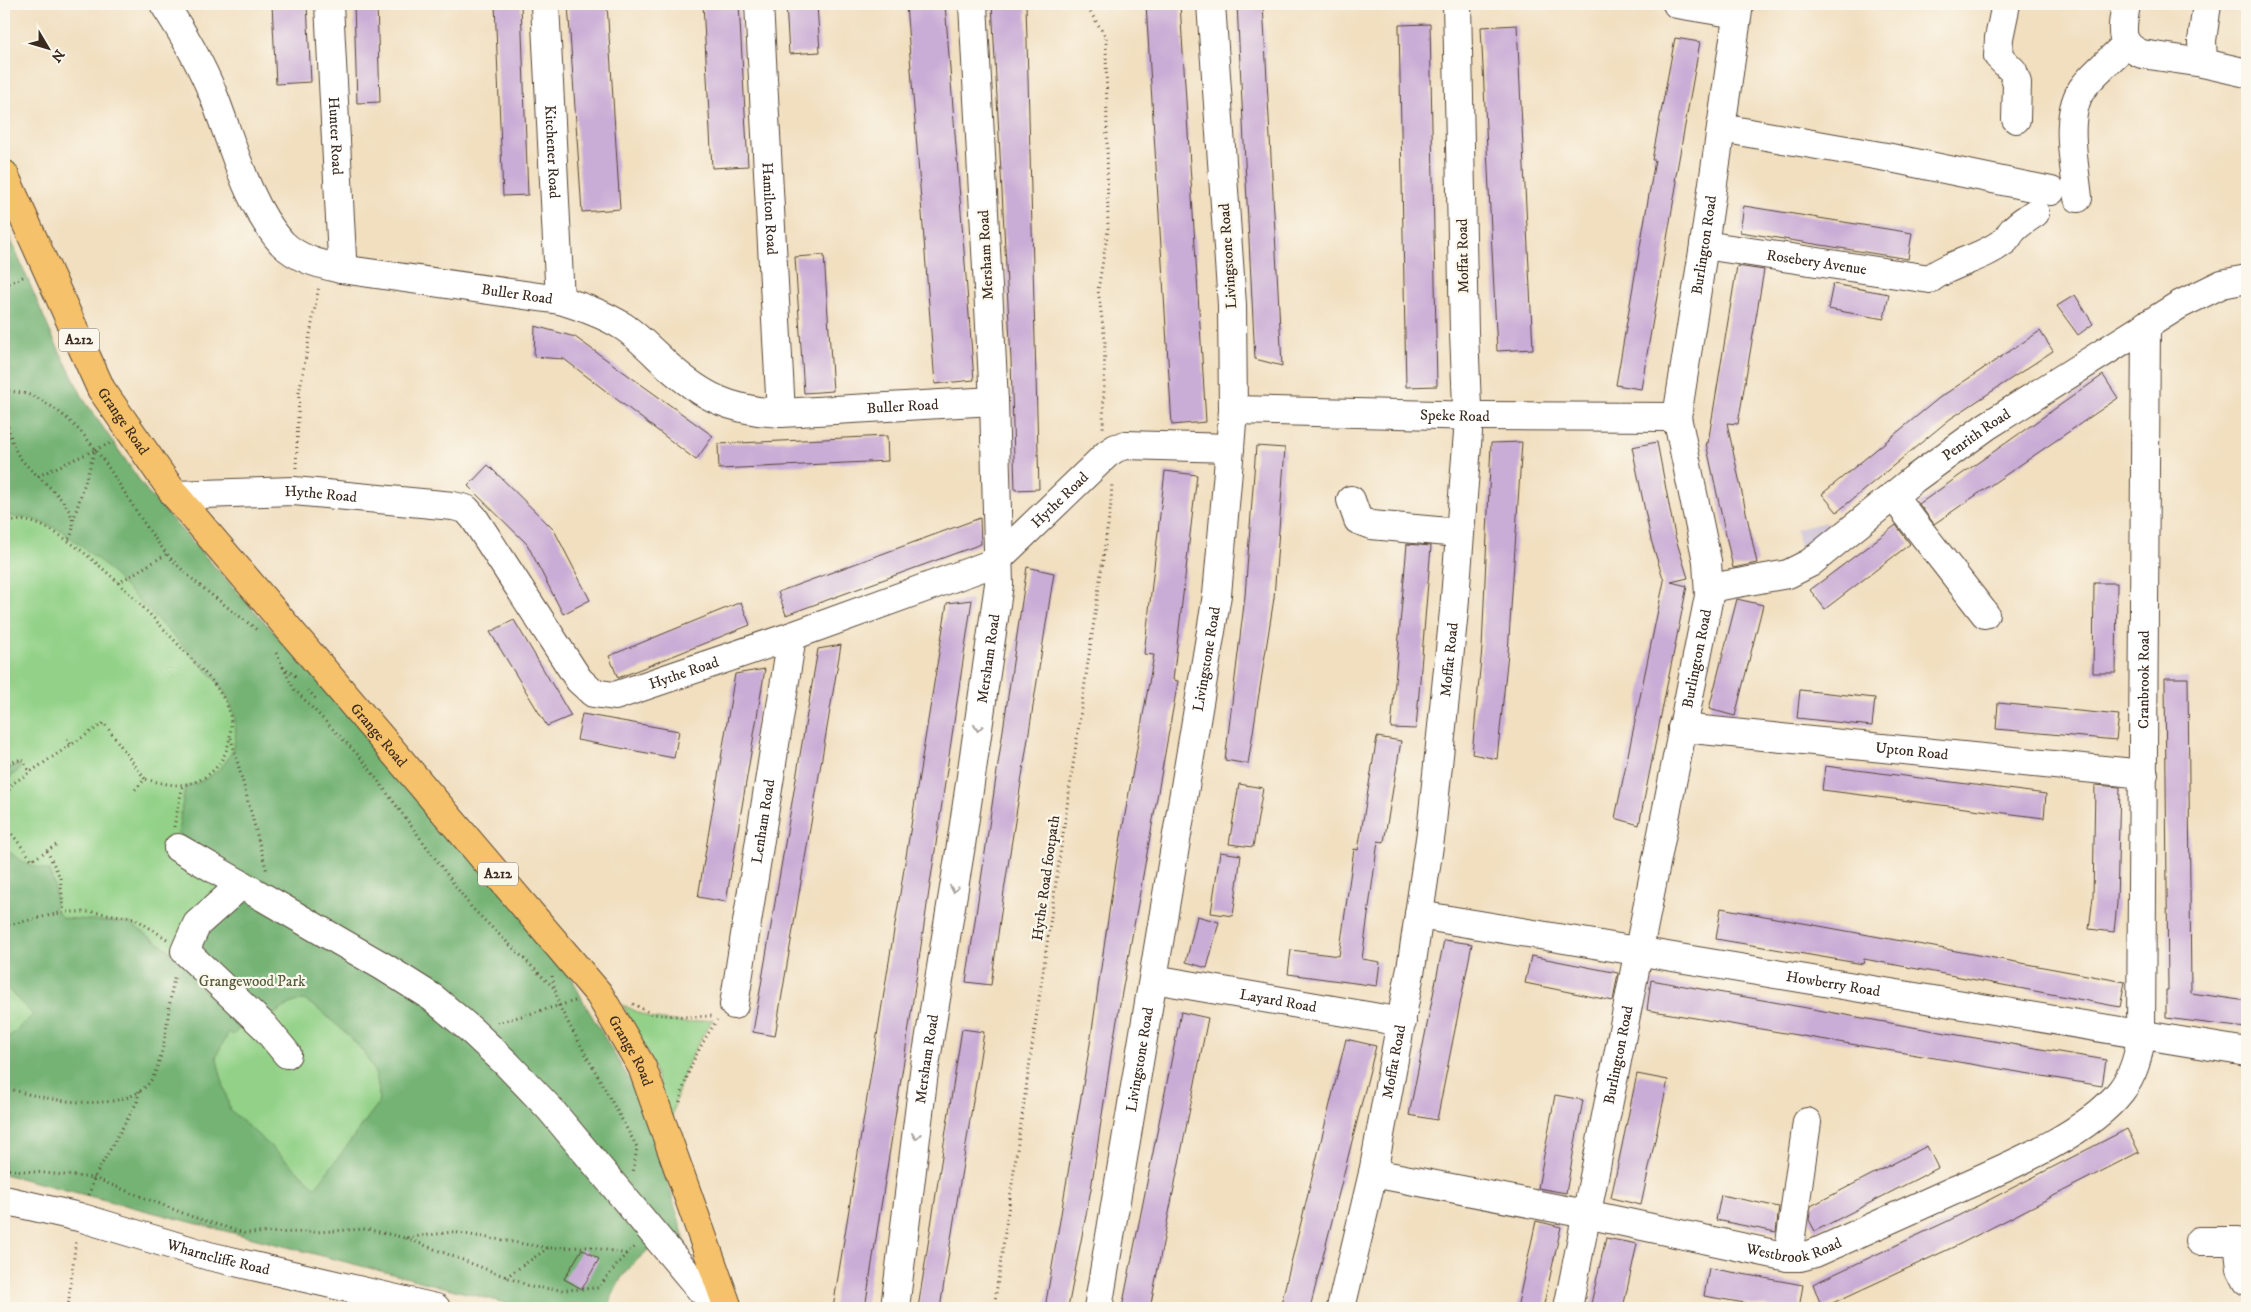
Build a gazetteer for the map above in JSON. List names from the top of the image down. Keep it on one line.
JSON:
{"streets":{"main road":["A212","Grange Road"],"street":["Hunter Road","Kitchener Road","Hamilton Road","Burlington Road","Mersham Road","Livingstone Road","Moffat Road","Rosebery Avenue","Buller Road","Speke Road","Penrith Road","Hythe Road","Cranbrook Road","Upton Road","Lenham Road","Howberry Road","Layard Road","Westbrook Road","Wharncliffe Road"],"path":["Hythe Road footpath"]},"crossings":[["Hunter Road","Buller Road"],["Kitchener Road","Buller Road"],["Hamilton Road","Buller Road"],["Burlington Road","Rosebery Avenue"],["Burlington Road","Speke Road"],["Burlington Road","Penrith Road"],["Burlington Road","Upton Road"],["Burlington Road","Howberry Road"],["Burlington Road","Westbrook Road"],["Mersham Road","Buller Road"],["Mersham Road","Hythe Road"],["Livingstone Road","Speke Road"],["Livingstone Road","Layard Road"],["Moffat Road","Speke Road"],["Moffat Road","Howberry Road"],["Moffat Road","Layard Road"],["Moffat Road","Westbrook Road"],["Grange Road","Hythe Road"],["Penrith Road","Cranbrook Road"],["Hythe Road","Lenham Road"],["Hythe Road","Hythe Road footpath"],["Cranbrook Road","Upton Road"],["Cranbrook Road","Howberry Road"],["Cranbrook Road","Westbrook Road"],["Howberry Road","Westbrook Road"]],"one_way":["Mersham Road"],"parks":["Grangewood Park"],"north":"bottom right"}
